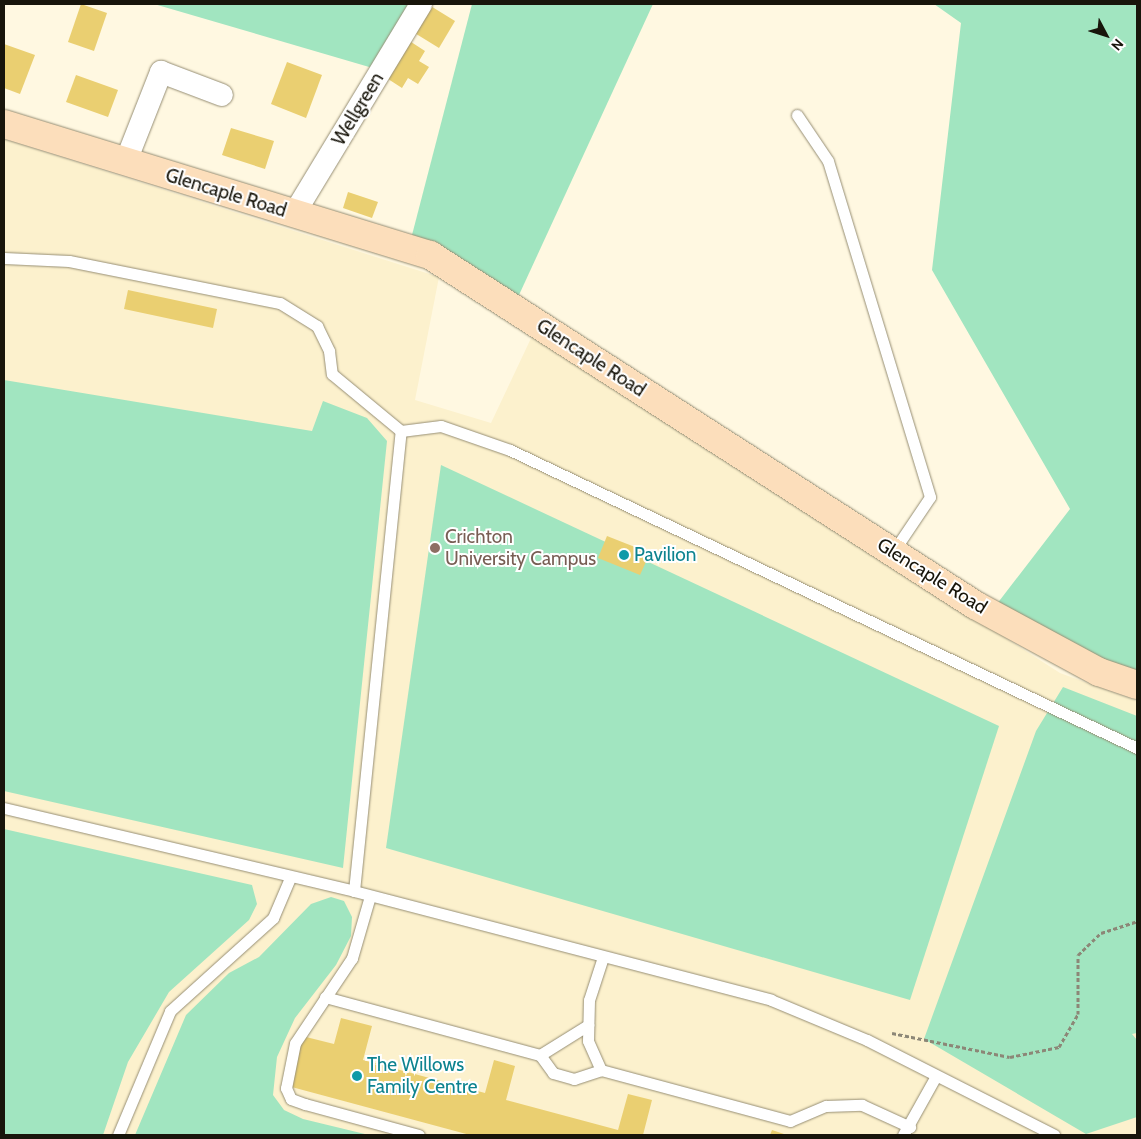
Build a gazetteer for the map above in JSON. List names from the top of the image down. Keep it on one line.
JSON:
{"streets":{"main road":["Glencaple Road"],"street":["Wellgreen"]},"crossings":[["Wellgreen","Glencaple Road"]],"places":["Crichton University Campus","Pavilion","The Willows Family Centre"],"north":"bottom right"}
